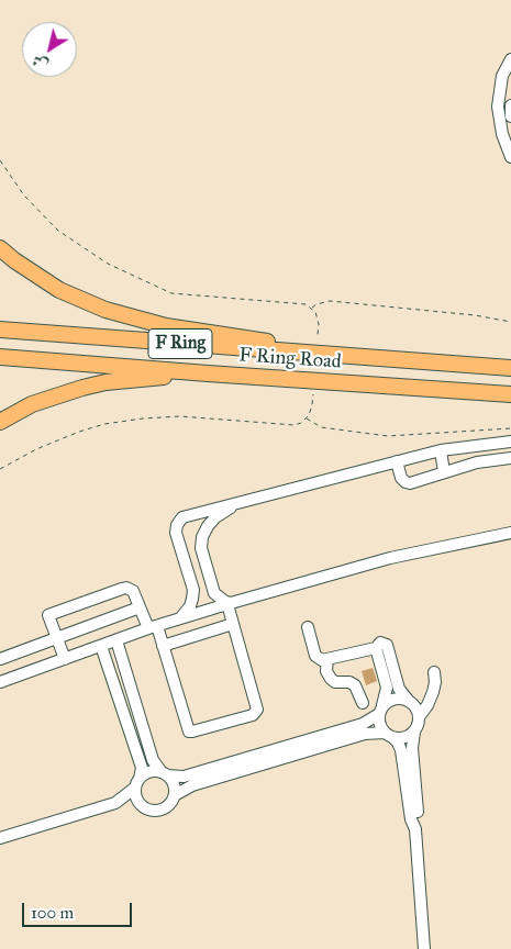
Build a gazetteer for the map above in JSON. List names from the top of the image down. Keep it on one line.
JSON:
{"streets":{"highway":["F Ring","F Ring Road"]},"scale_bar":"100 m","north":"bottom left"}
